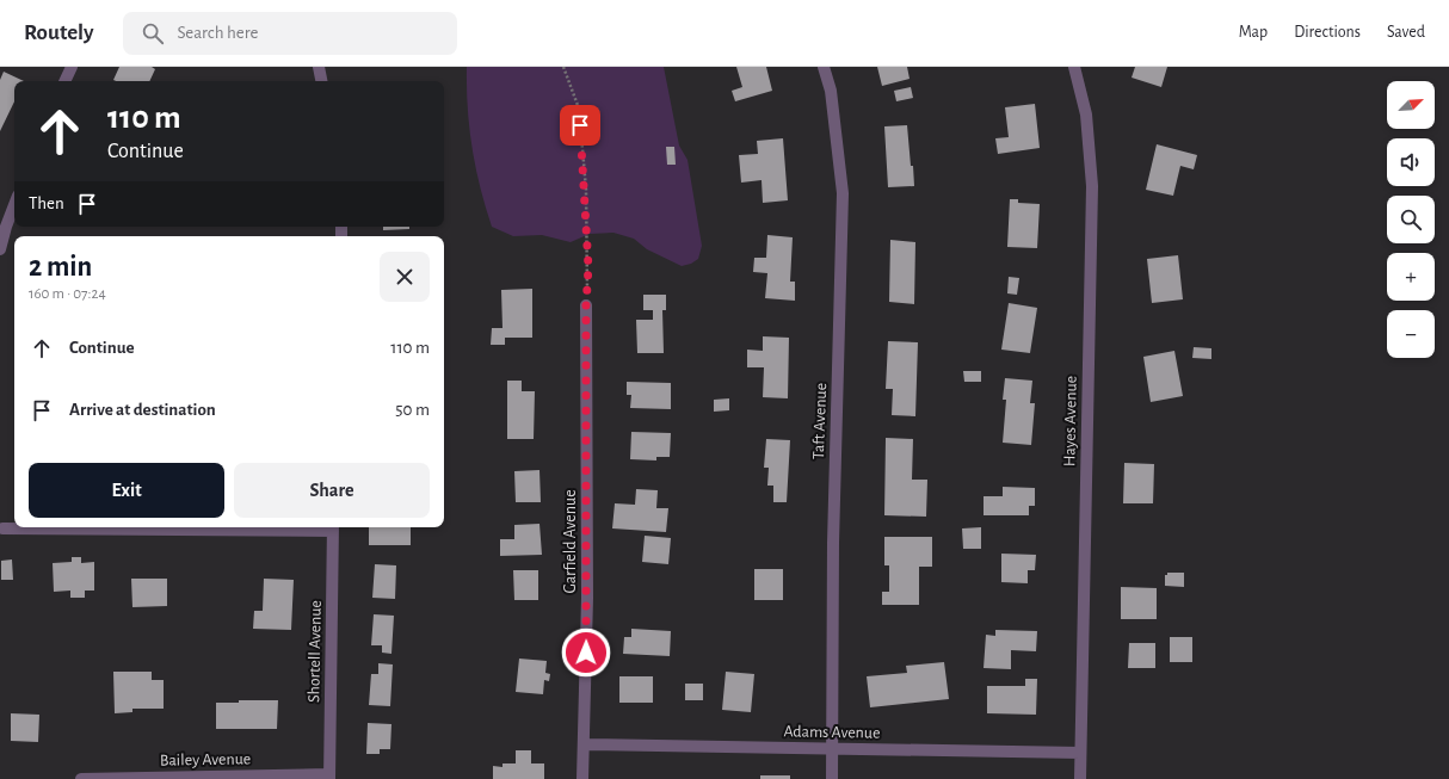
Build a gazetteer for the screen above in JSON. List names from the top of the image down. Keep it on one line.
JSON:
{"streets":{"street":["Taft Avenue","Hayes Avenue","Garfield Avenue","Shortell Avenue","Adams Avenue","Bailey Avenue"]},"crossings":[["Taft Avenue","Adams Avenue"],["Hayes Avenue","Adams Avenue"],["Garfield Avenue","Adams Avenue"],["Shortell Avenue","Bailey Avenue"]],"north":"top right","page":{"header":"Routely","search":"Search here","nav":["Map","Directions","Saved"],"map_buttons":["+","−"],"turn":["110 m","Continue"],"then":"Then","heading":["2 min","160 m · 07:24"],"list":[{"name":"Continue","value":"110 m"},{"name":"Arrive at destination","value":"50 m"}],"buttons":["Exit","Share"]}}
